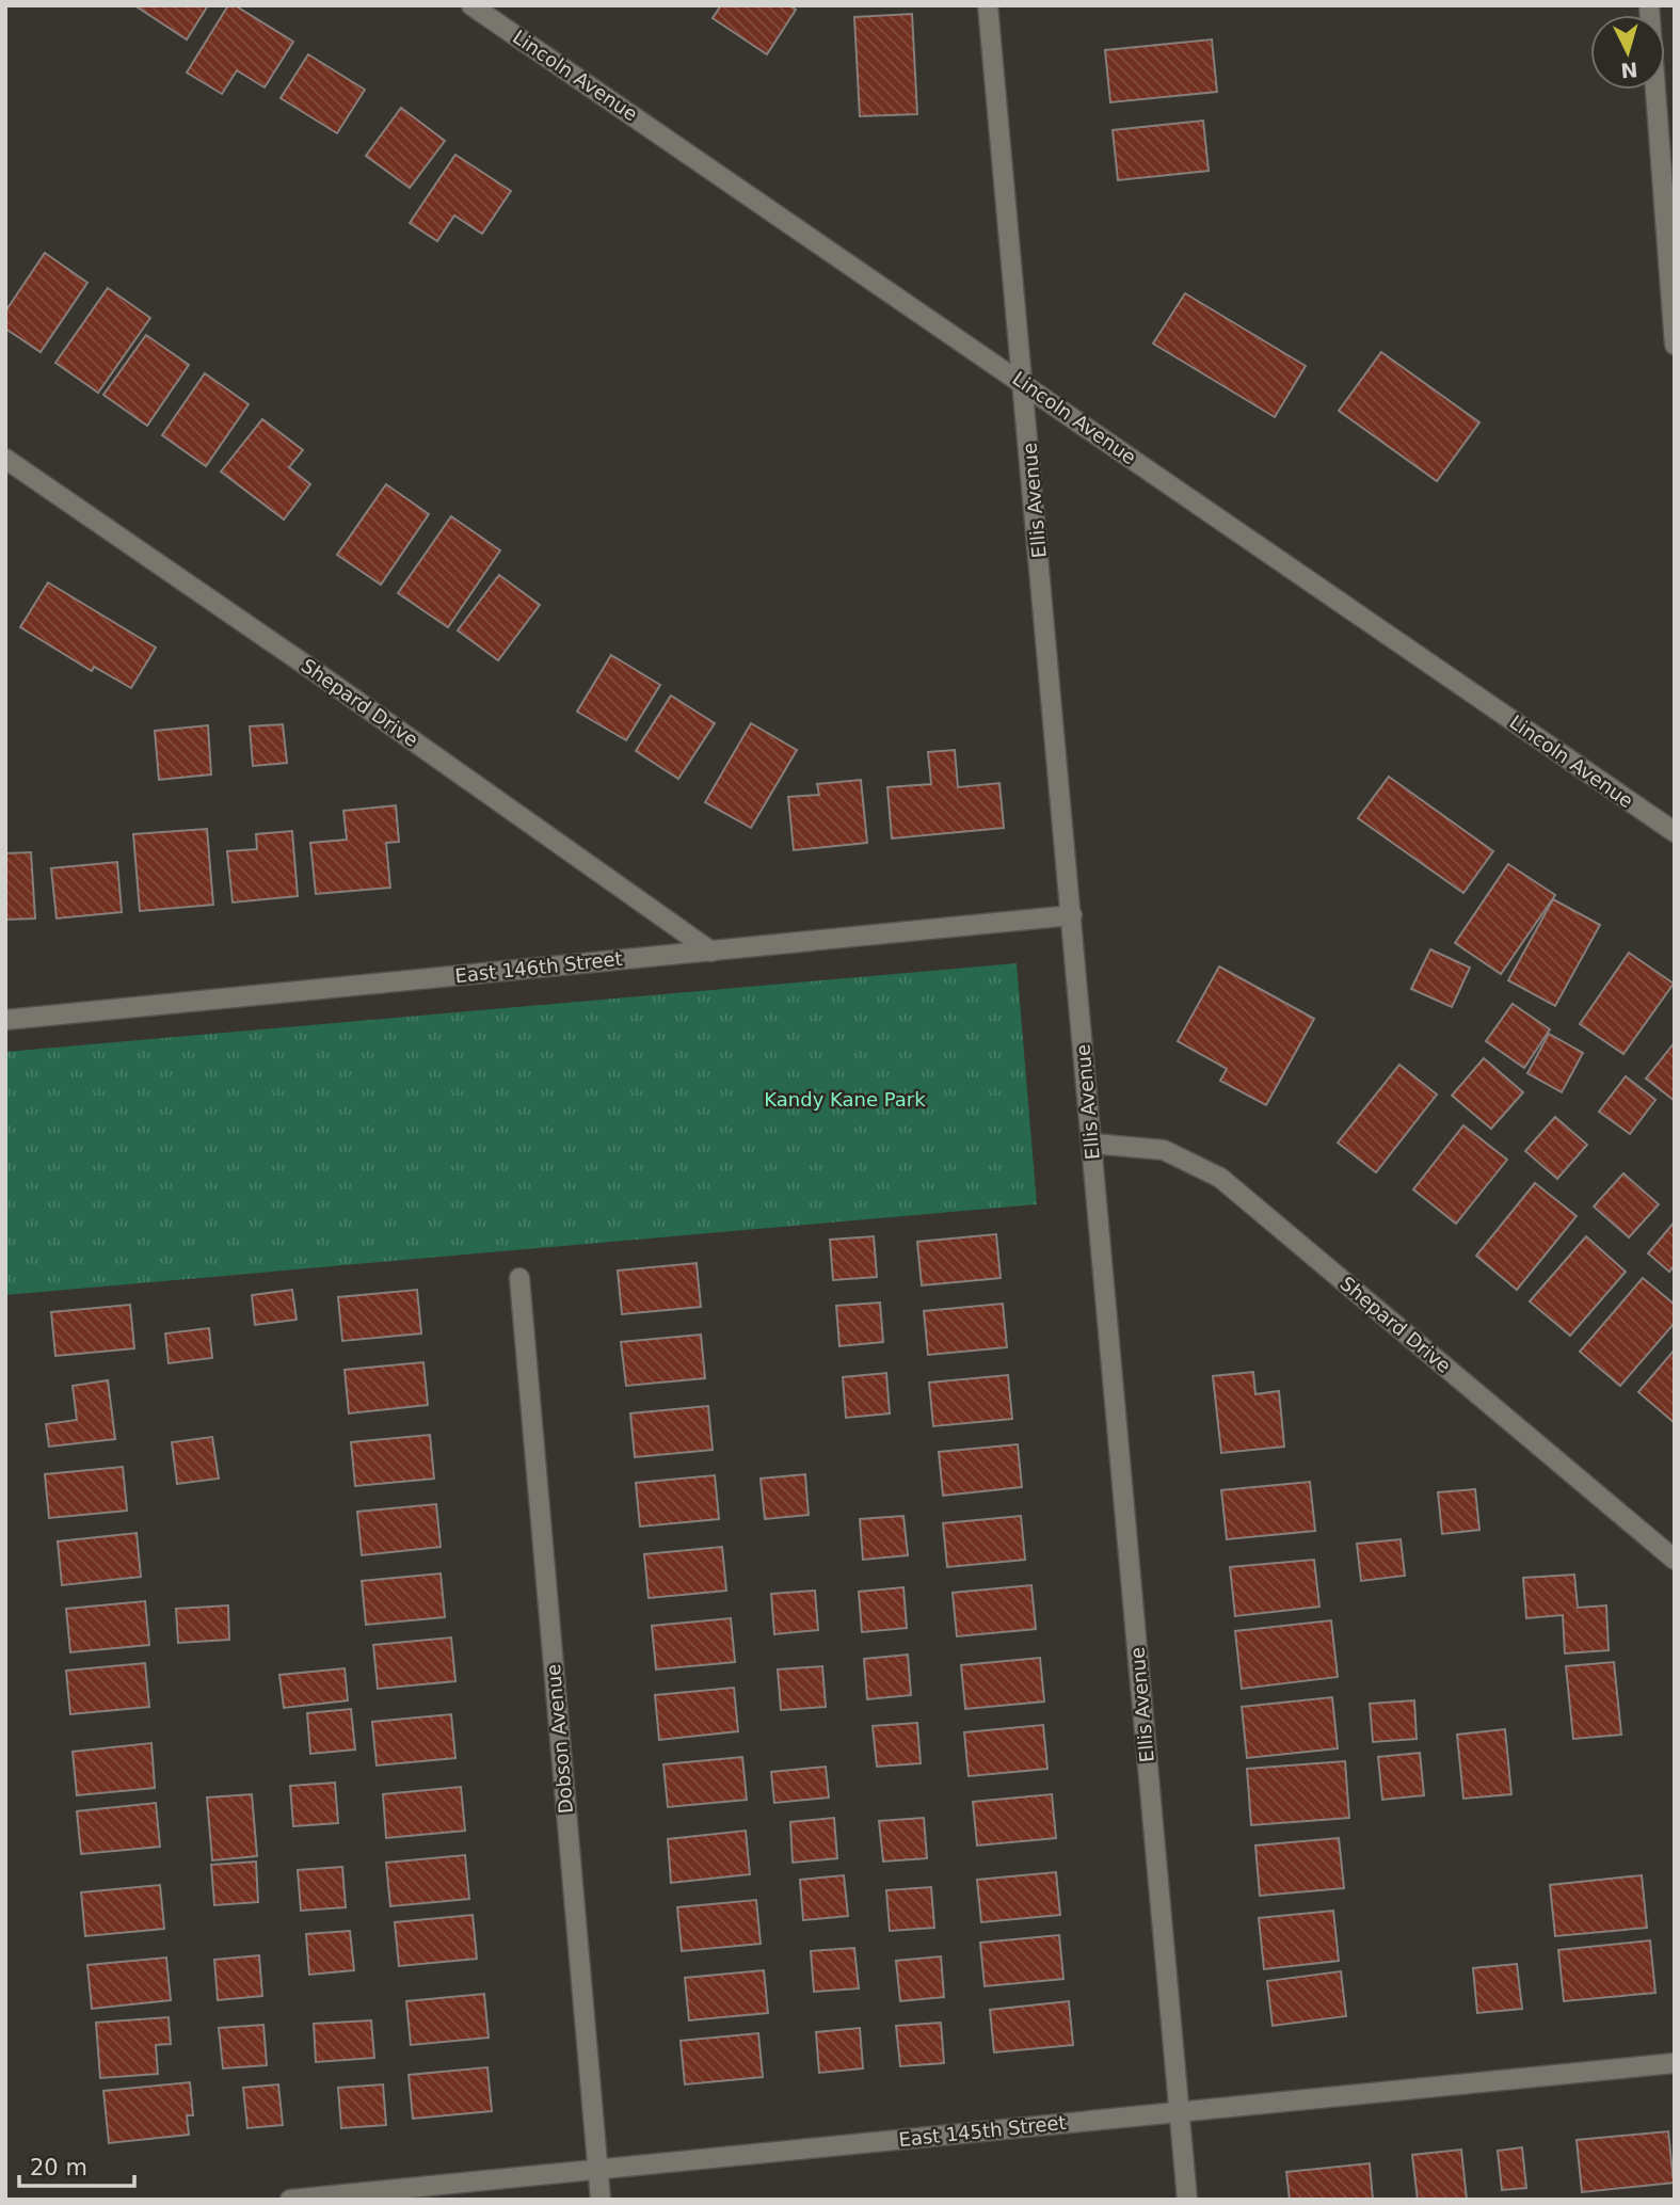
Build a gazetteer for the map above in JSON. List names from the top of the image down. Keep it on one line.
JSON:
{"streets":{"street":["Lincoln Avenue","Ellis Avenue","Shepard Drive","East 146th Street","Dobson Avenue","East 145th Street"]},"crossings":[["Lincoln Avenue","Ellis Avenue"],["Ellis Avenue","Shepard Drive"],["Ellis Avenue","East 146th Street"],["Ellis Avenue","East 145th Street"],["Shepard Drive","East 146th Street"],["Dobson Avenue","East 145th Street"]],"parks":["Kandy Kane Park"],"scale_bar":"20 m","north":"bottom"}
